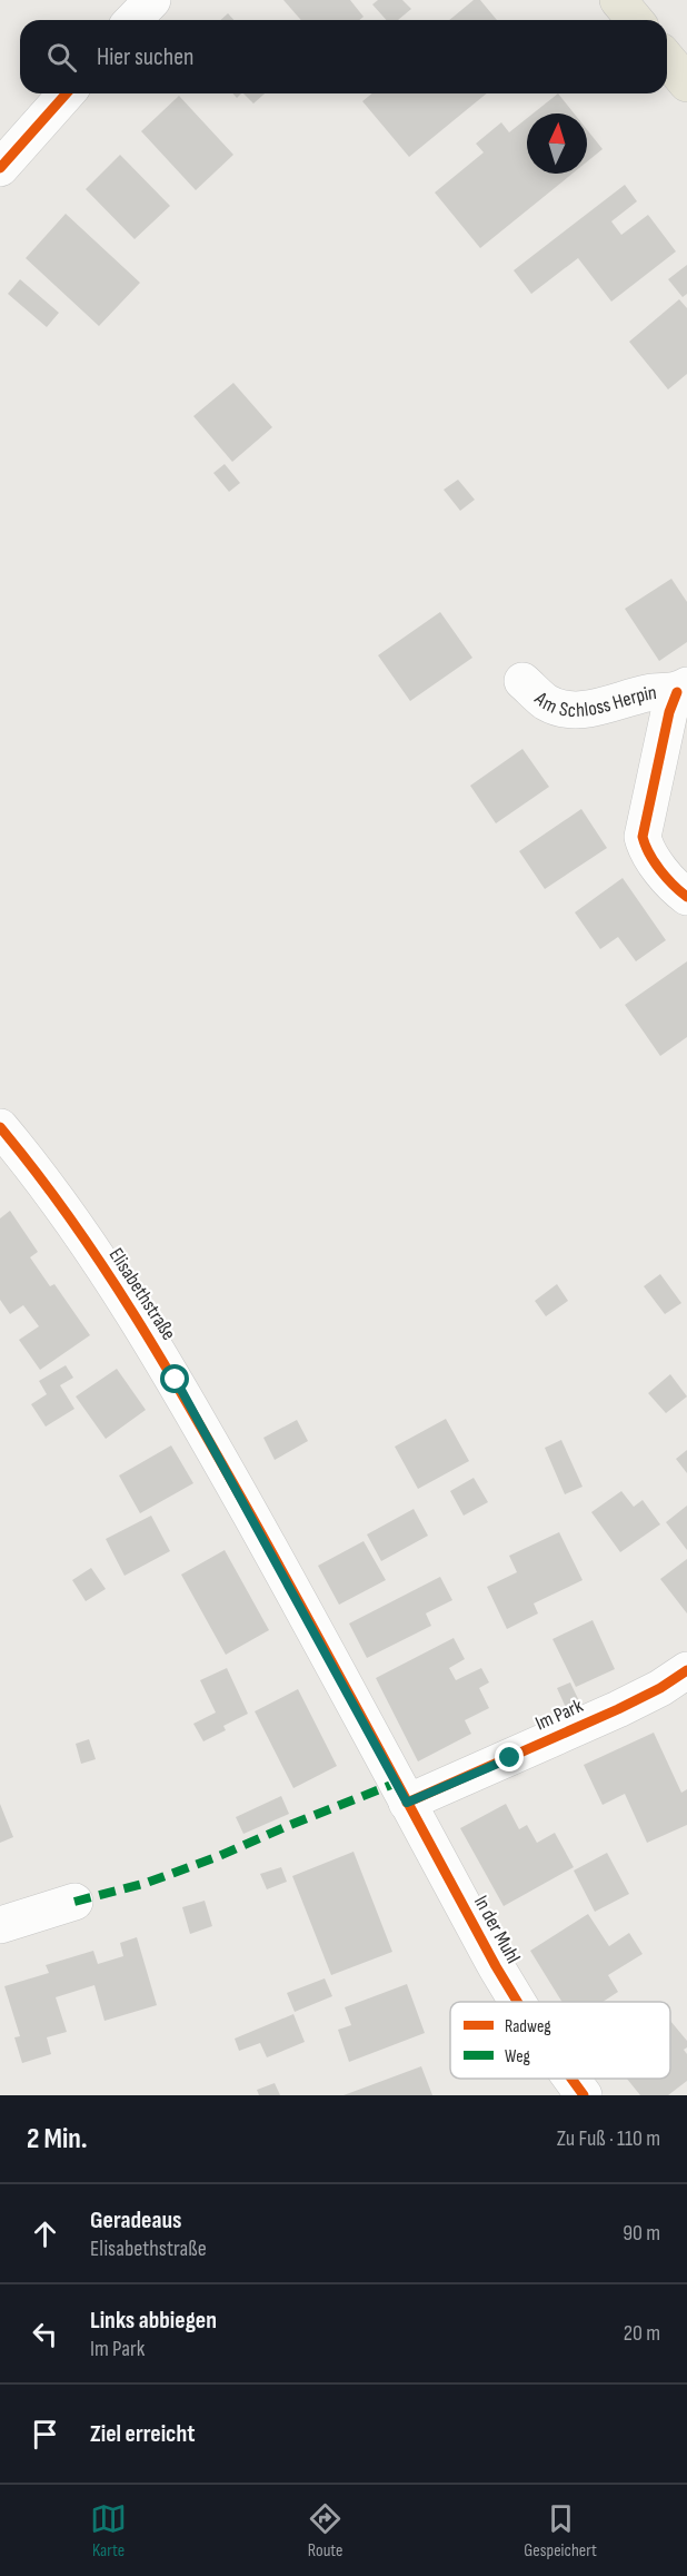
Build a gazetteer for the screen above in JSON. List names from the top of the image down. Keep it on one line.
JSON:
{"streets":{"street":["Am Schloss Herpin","Elisabethstraße","Im Park","In der Muhl"]},"crossings":[["Elisabethstraße","Im Park"],["Elisabethstraße","In der Muhl"],["Im Park","In der Muhl"]],"legend":["Radweg","Weg"],"north":"top","page":{"search":"Hier suchen","heading":["2 Min.","Zu Fuß · 110 m"],"list":[["Geradeaus","Elisabethstraße","90 m"],["Links abbiegen","Im Park","20 m"],"Ziel erreicht"],"nav":["Karte","Route","Gespeichert"]}}
